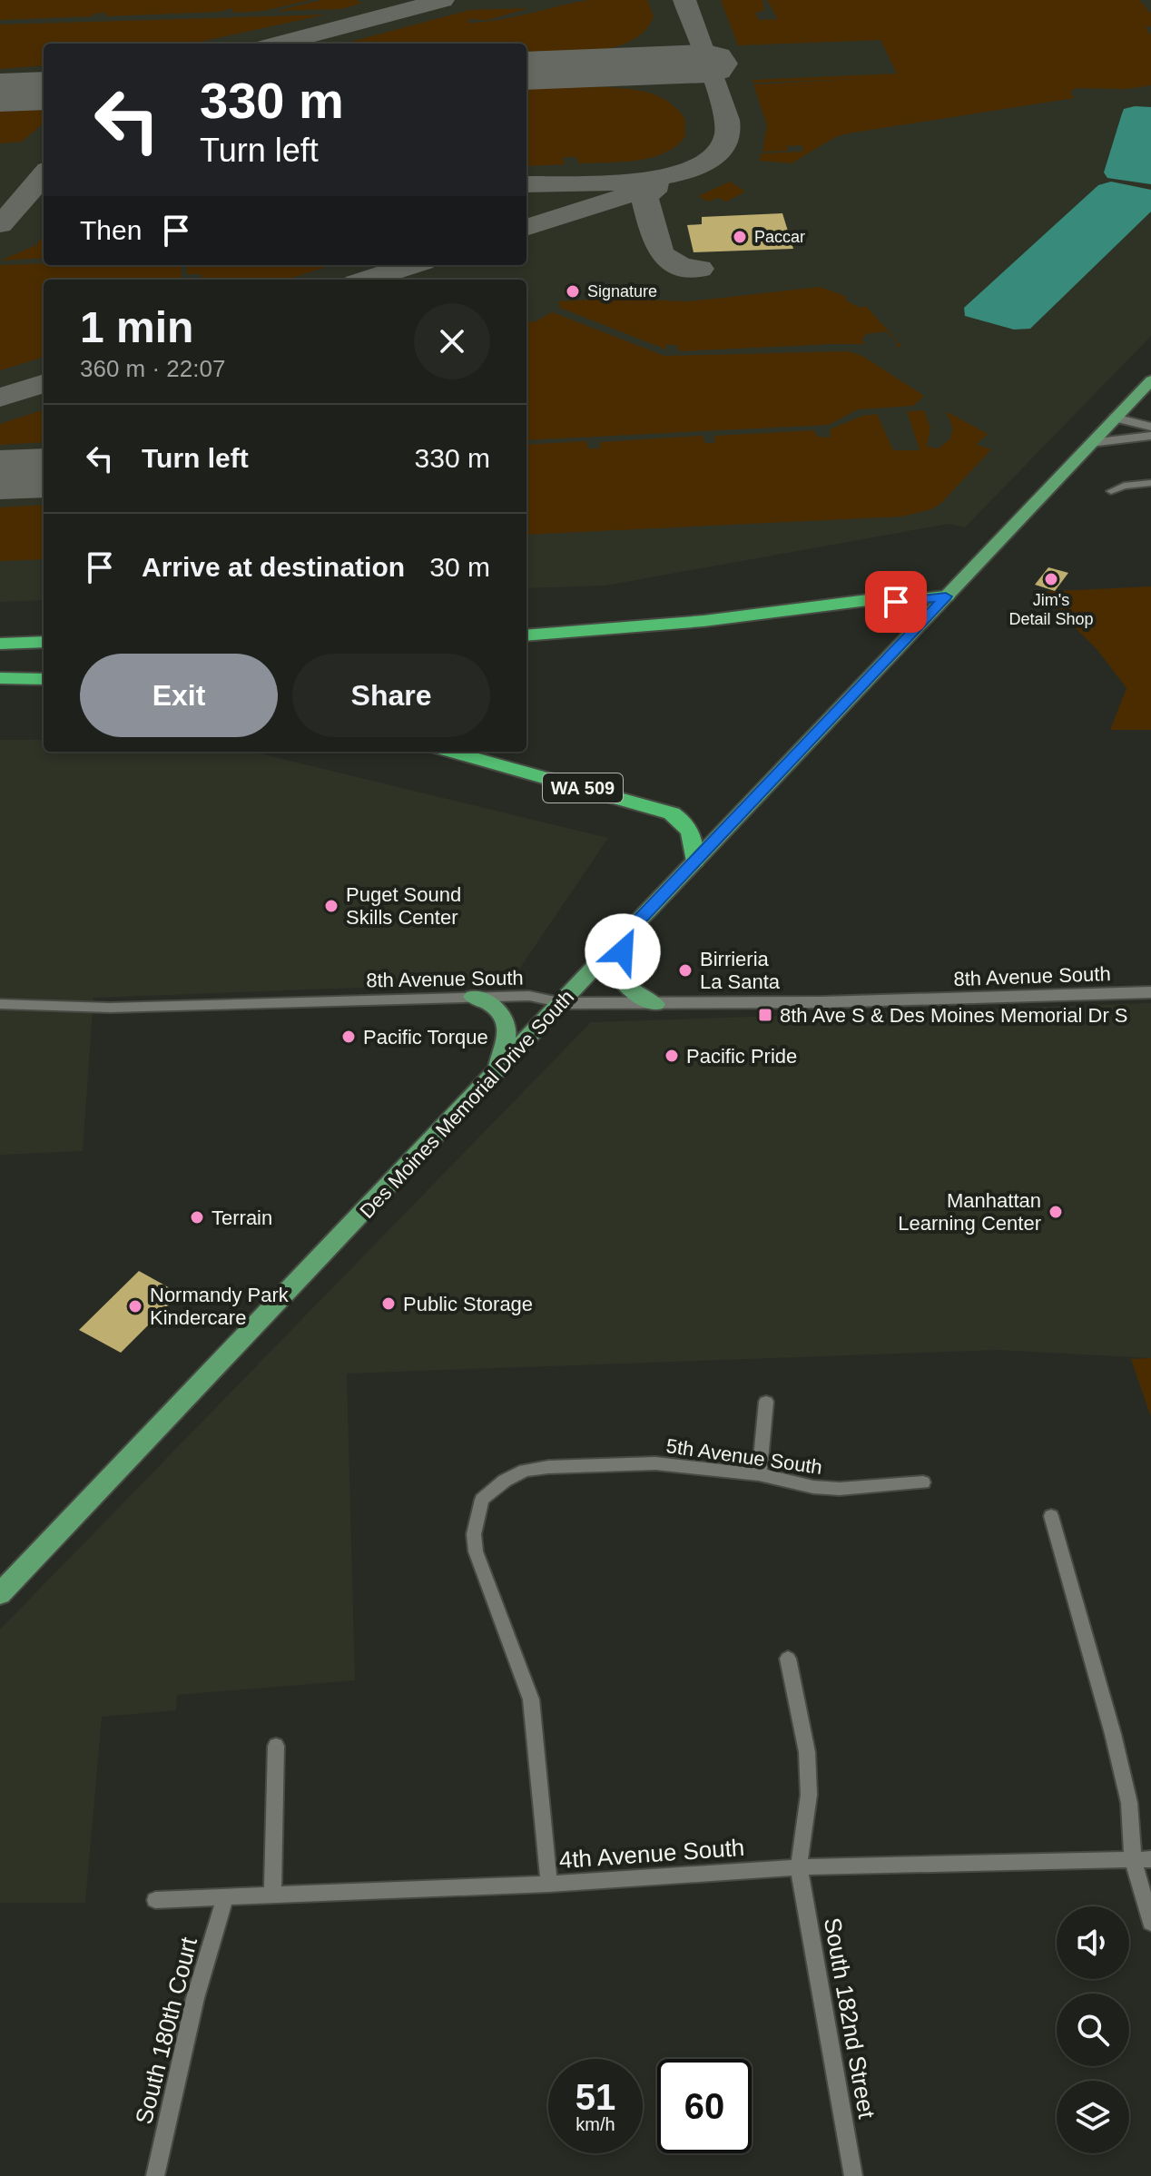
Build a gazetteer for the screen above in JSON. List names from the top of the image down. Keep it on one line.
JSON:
{"streets":{"highway":["WA 509"],"main road":["Des Moines Memorial Drive South"],"street":["8th Avenue South","5th Avenue South","4th Avenue South","South 182nd Street","South 180th Court"]},"crossings":[["WA 509","Des Moines Memorial Drive South"],["8th Avenue South","Des Moines Memorial Drive South"],["5th Avenue South","4th Avenue South"],["4th Avenue South","South 182nd Street"],["4th Avenue South","South 180th Court"]],"places":{"other":["Paccar","Signature","Jim's Detail Shop","Puget Sound Skills Center","Birrieria La Santa","Pacific Torque","Pacific Pride","Manhattan Learning Center","Terrain","Public Storage","Normandy Park Kindercare"],"transit":["8th Ave S & Des Moines Memorial Dr S"]},"page":{"turn":["330 m","Turn left"],"then":"Then","heading":["1 min","360 m · 22:07"],"list":[{"name":"Turn left","value":"330 m"},{"name":"Arrive at destination","value":"30 m"}],"buttons":["Exit","Share"],"speed":"51 km/h","limit":"60"}}
